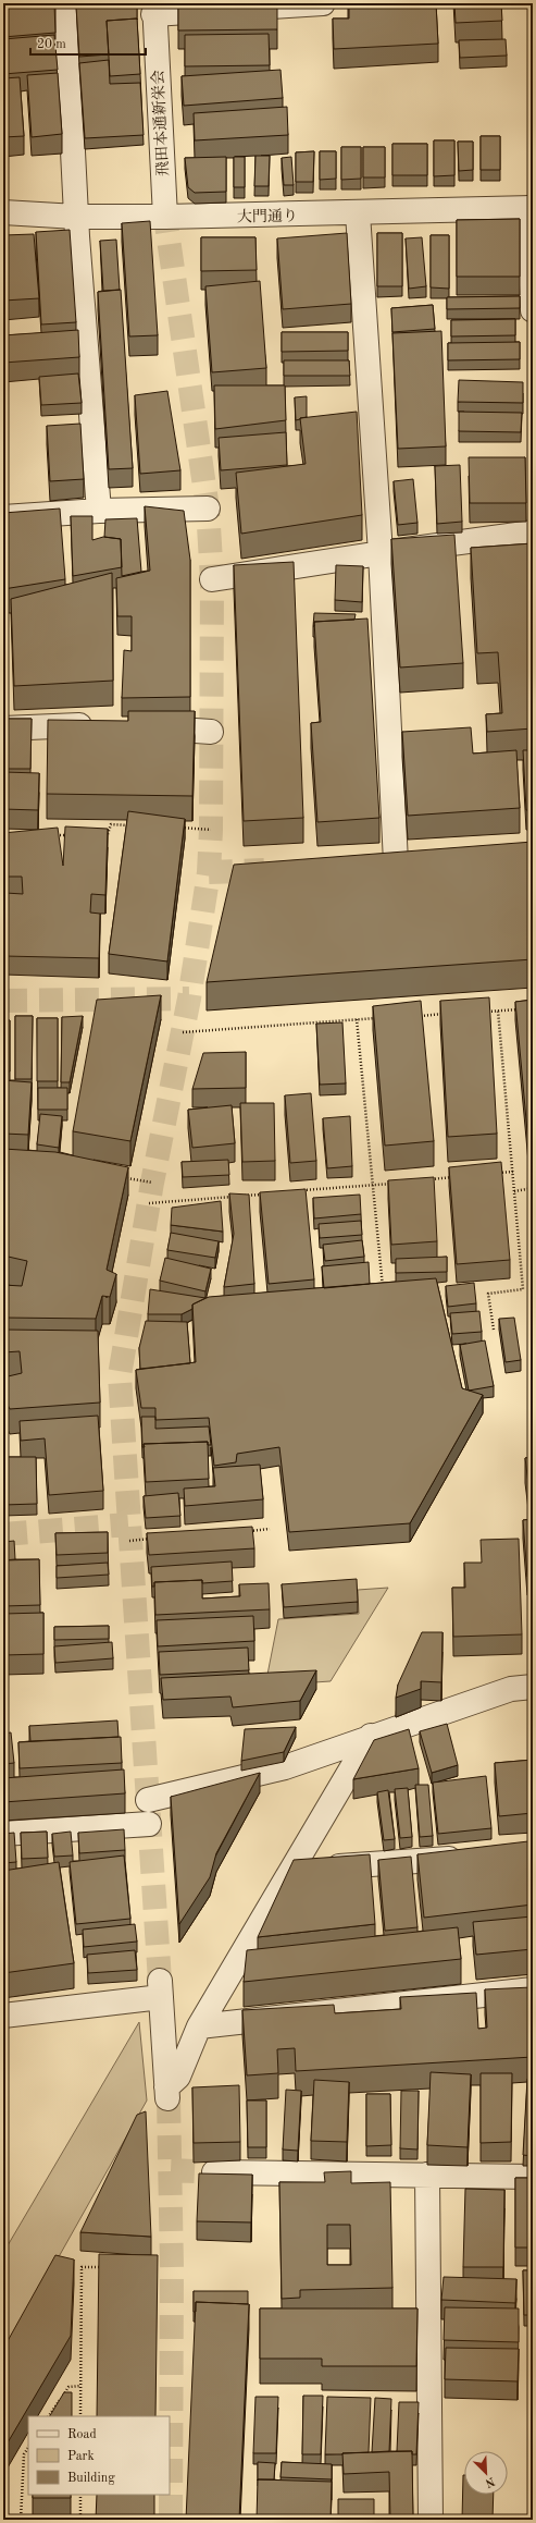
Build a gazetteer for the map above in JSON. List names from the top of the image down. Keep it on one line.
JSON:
{"streets":{"street":["飛田本通新栄会","大門通り"]},"crossings":[["飛田本通新栄会","大門通り"]],"legend":["Road","Park","Building"],"scale_bar":"20 m","north":"bottom right"}
